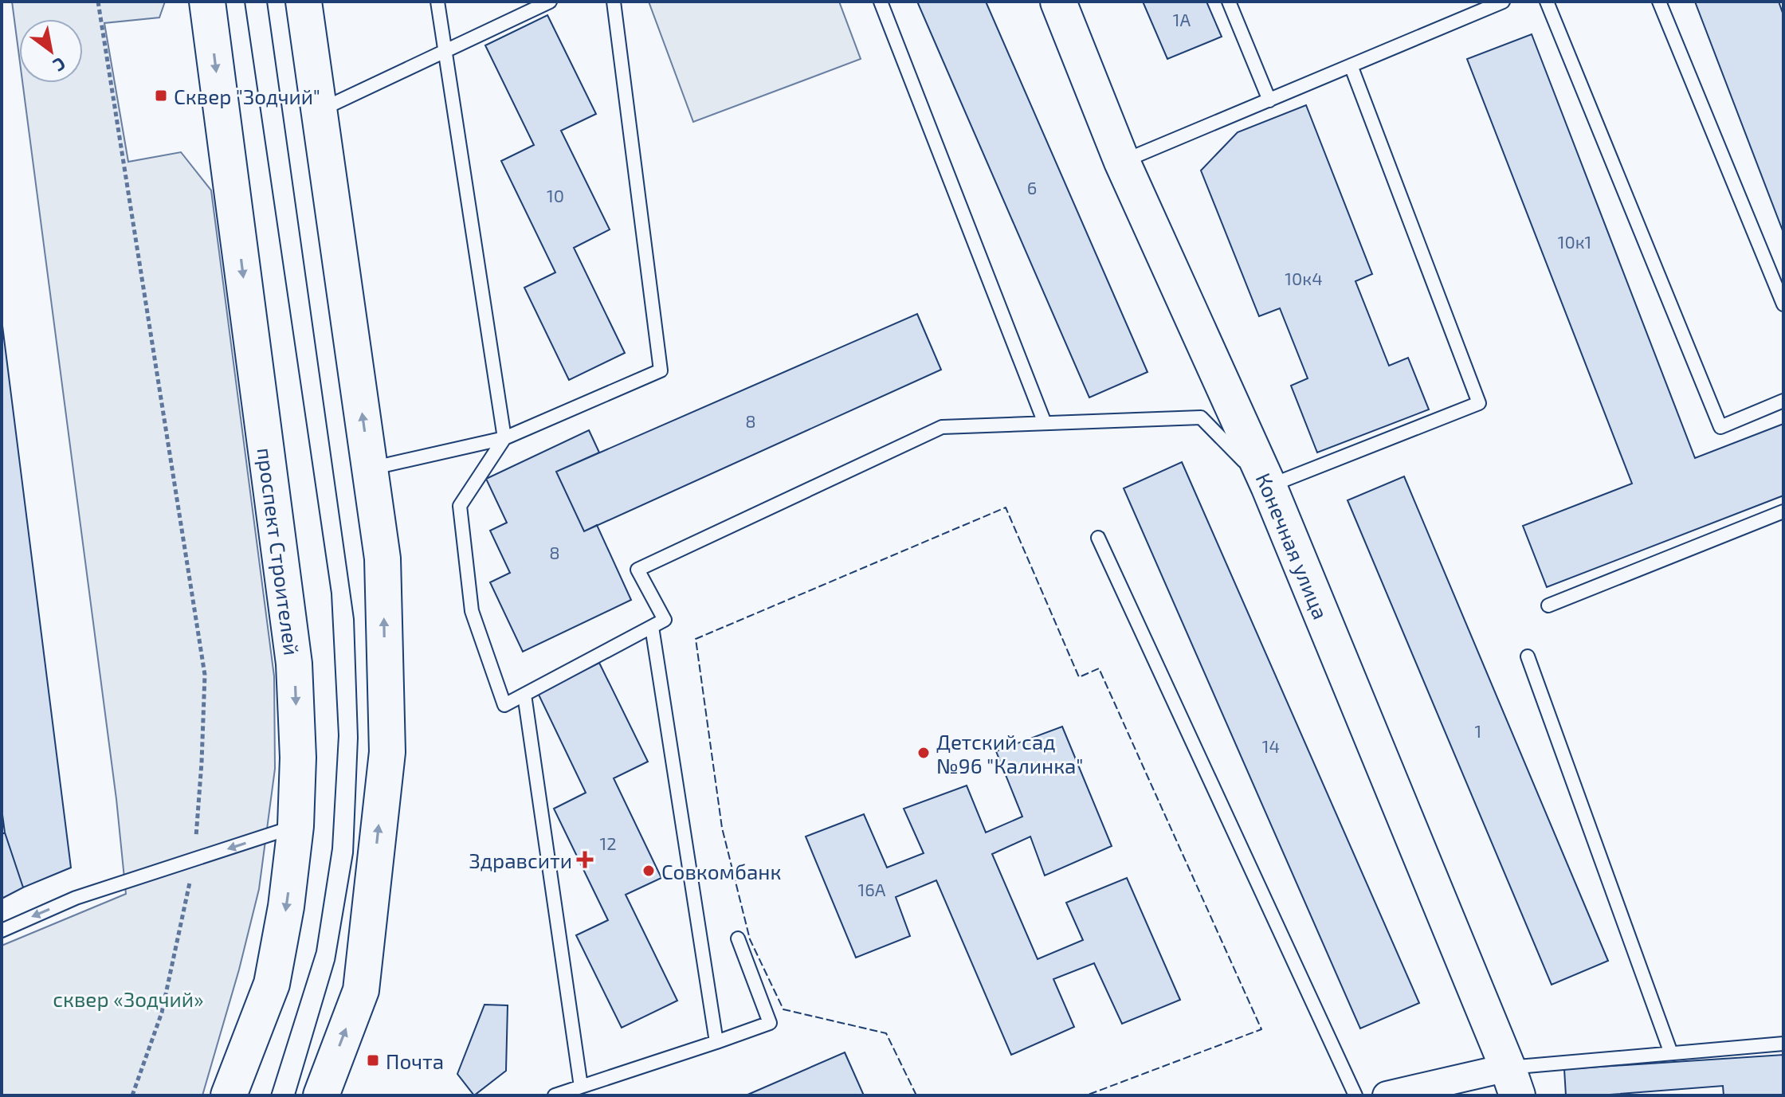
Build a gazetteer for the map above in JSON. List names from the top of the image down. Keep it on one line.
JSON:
{"streets":{"main road":["Конечная улица","проспект Строителей"]},"parks":["сквер «Зодчий»"],"places":{"transit":["Сквер \"Зодчий\"","Почта"],"other":["Детский сад №96 \"Калинка\"","Совкомбанк"],"health":["Здравсити"]},"house_numbers":["1А","6","10","10к1","10к4","8","8","1","14","12","16А"],"north":"bottom right"}
